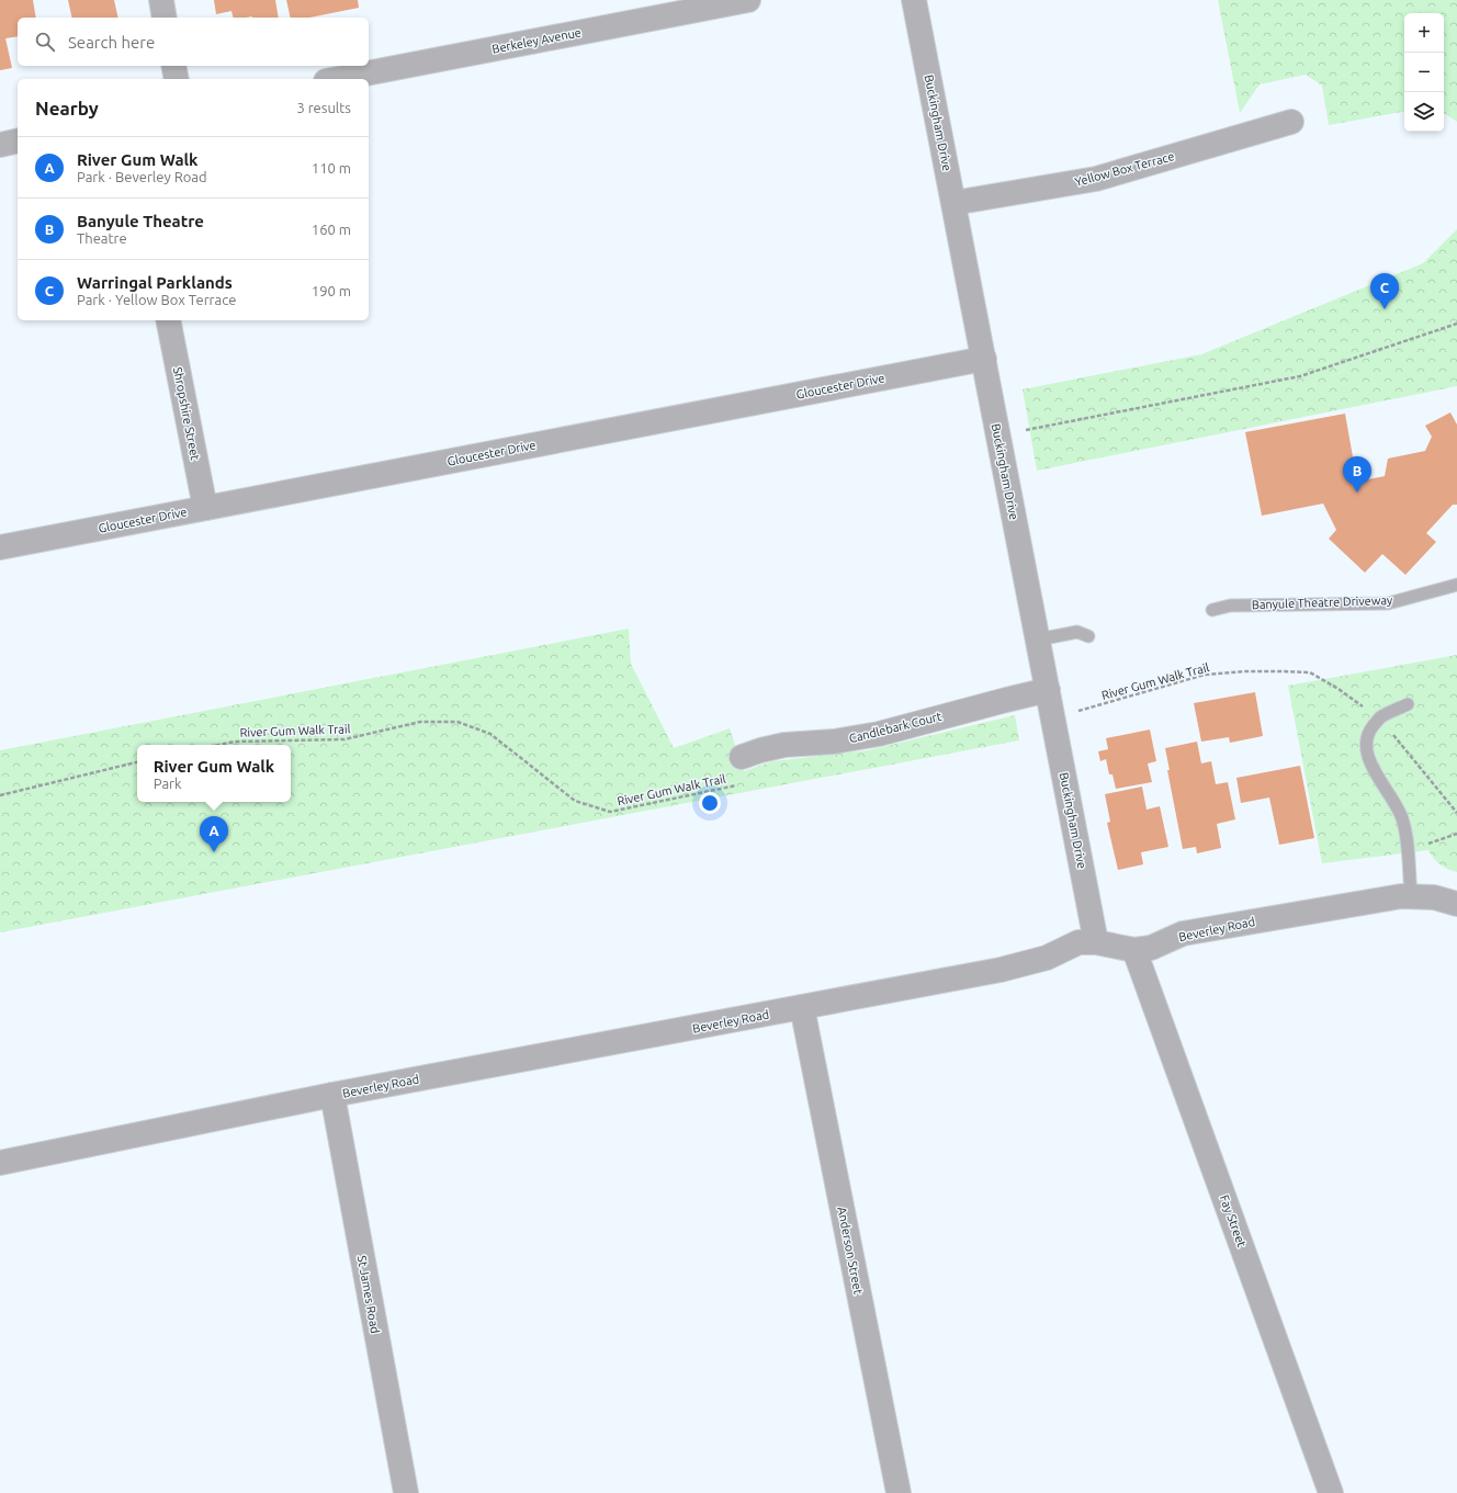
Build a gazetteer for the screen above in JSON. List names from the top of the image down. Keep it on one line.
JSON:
{"streets":{"street":["Berkeley Avenue","Buckingham Drive","Yellow Box Terrace","Gloucester Drive","Shropshire Street","Candlebark Court","Beverley Road","Fay Street","Anderson Street","St James Road"],"lane":["Banyule Theatre Driveway"],"path":["River Gum Walk Trail"]},"crossings":[["Buckingham Drive","Yellow Box Terrace"],["Buckingham Drive","Gloucester Drive"],["Buckingham Drive","Candlebark Court"],["Buckingham Drive","Beverley Road"],["Gloucester Drive","Shropshire Street"],["Beverley Road","Fay Street"],["Beverley Road","Anderson Street"],["Beverley Road","St James Road"]],"page":{"map_buttons":["+","−"],"search":"Search here","heading":["Nearby","3 results"],"list":[{"mark":"A","name":"River Gum Walk","note":"Park · Beverley Road","value":"110 m"},{"mark":"B","name":"Banyule Theatre","note":"Theatre","value":"160 m"},{"mark":"C","name":"Warringal Parklands","note":"Park · Yellow Box Terrace","value":"190 m"}],"pins":["C","B","A"],"popup":["River Gum Walk","Park"]}}
